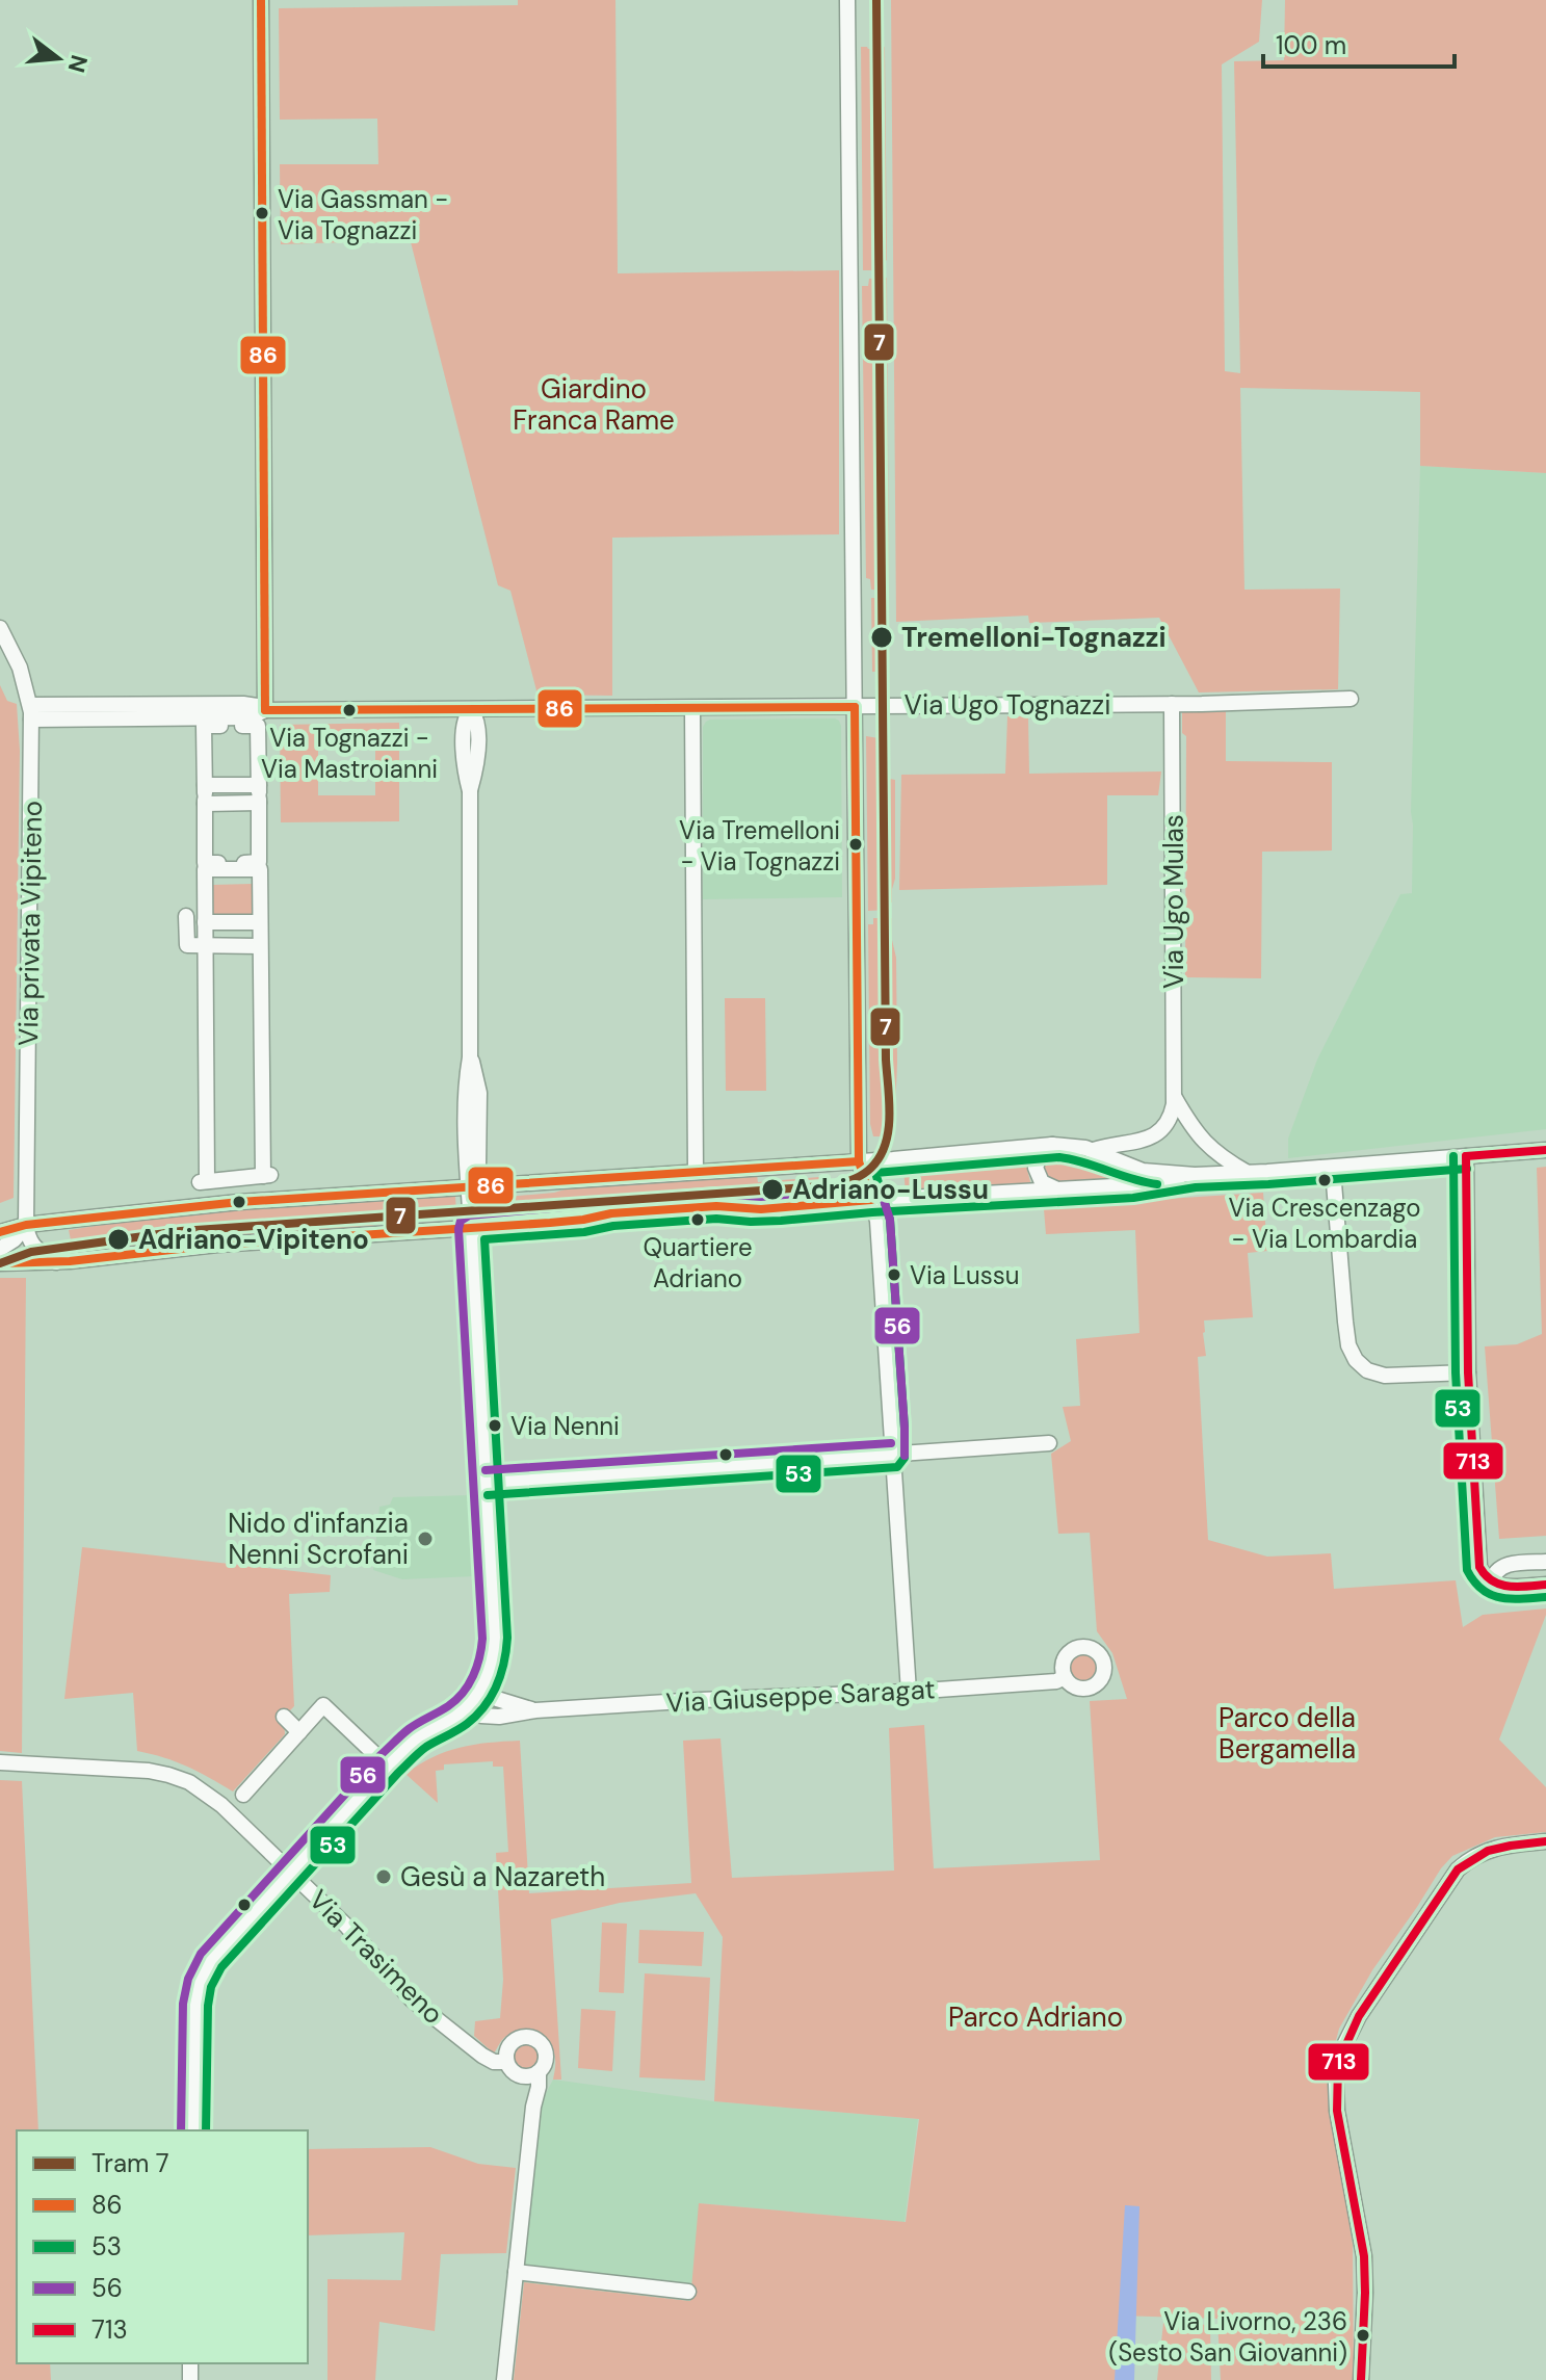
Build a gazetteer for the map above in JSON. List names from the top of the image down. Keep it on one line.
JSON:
{"streets":{"street":["Via Ugo Tognazzi","Via Ugo Mulas","Via privata Vipiteno","Via Giuseppe Saragat","Via Trasimeno"]},"crossings":[["Via Ugo Tognazzi","Via Ugo Mulas"],["Via Ugo Tognazzi","Via privata Vipiteno"]],"parks":["Giardino Franca Rame","Parco della Bergamella","Parco Adriano"],"places":["Via Gassman - Via Tognazzi","Tremelloni-Tognazzi","Via Tognazzi - Via Mastroianni","Via Tremelloni - Via Tognazzi","Via Crescenzago - Via Lombardia","Adriano-Lussu","Quartiere Adriano","Adriano-Vipiteno","Via Lussu","Via Nenni","Nido d'infanzia Nenni Scrofani","Gesù a Nazareth","Via Livorno, 236 (Sesto San Giovanni)"],"lines":["tram line 7","transit line 86","transit line 713","transit line 53","transit line 56"],"legend":["Tram 7","86","53","56","713"],"scale_bar":"100 m","north":"right"}
